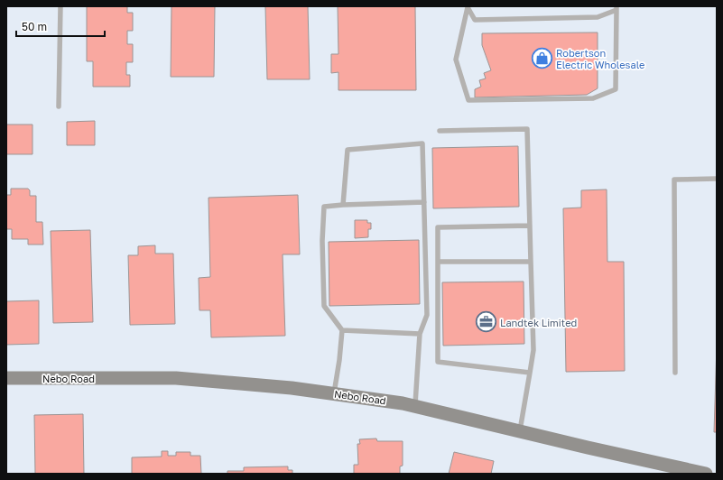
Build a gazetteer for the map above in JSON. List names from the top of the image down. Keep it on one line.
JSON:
{"streets":{"street":["Nebo Road"]},"places":{"shop":["Robertson Electric Wholesale"],"office":["Landtek Limited"]},"scale_bar":"50 m"}
